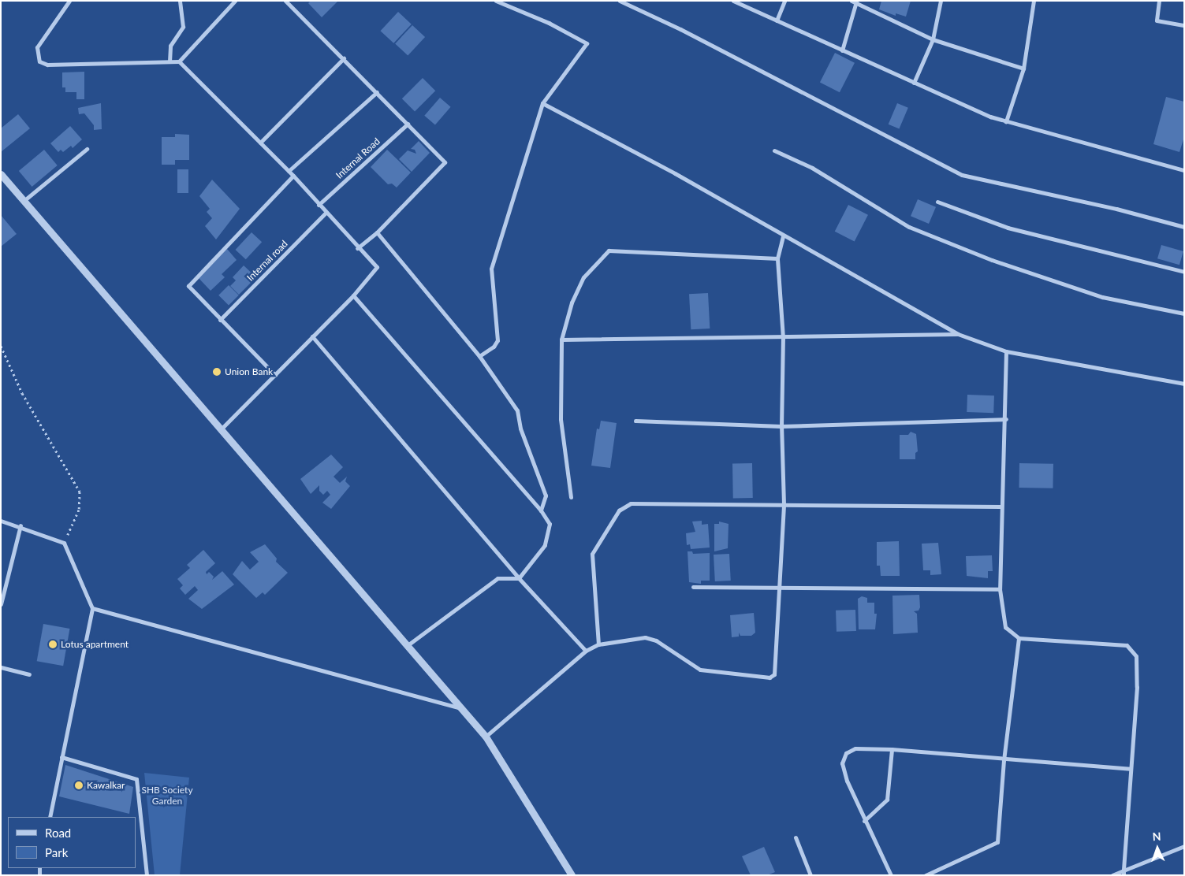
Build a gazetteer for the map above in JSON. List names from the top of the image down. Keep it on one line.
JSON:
{"streets":{"street":["Internal Road","Internal road"]},"parks":["SHB Society Garden"],"places":["Union Bank","Lotus apartment","Kawalkar"],"legend":["Road","Park"],"north":"top"}
